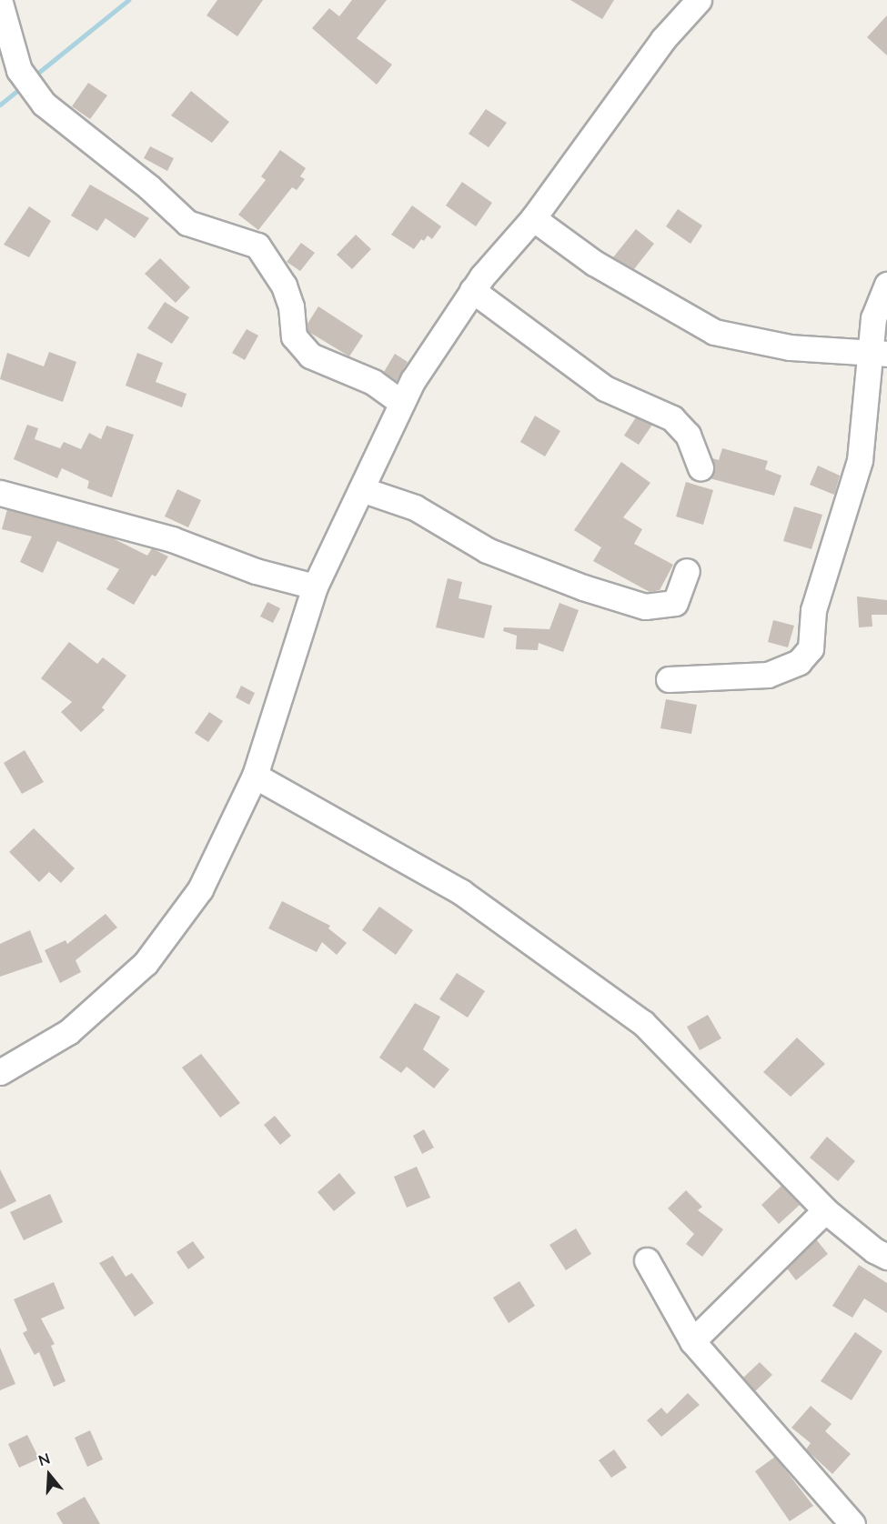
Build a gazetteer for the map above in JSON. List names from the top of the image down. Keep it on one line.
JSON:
{"north":"top"}
